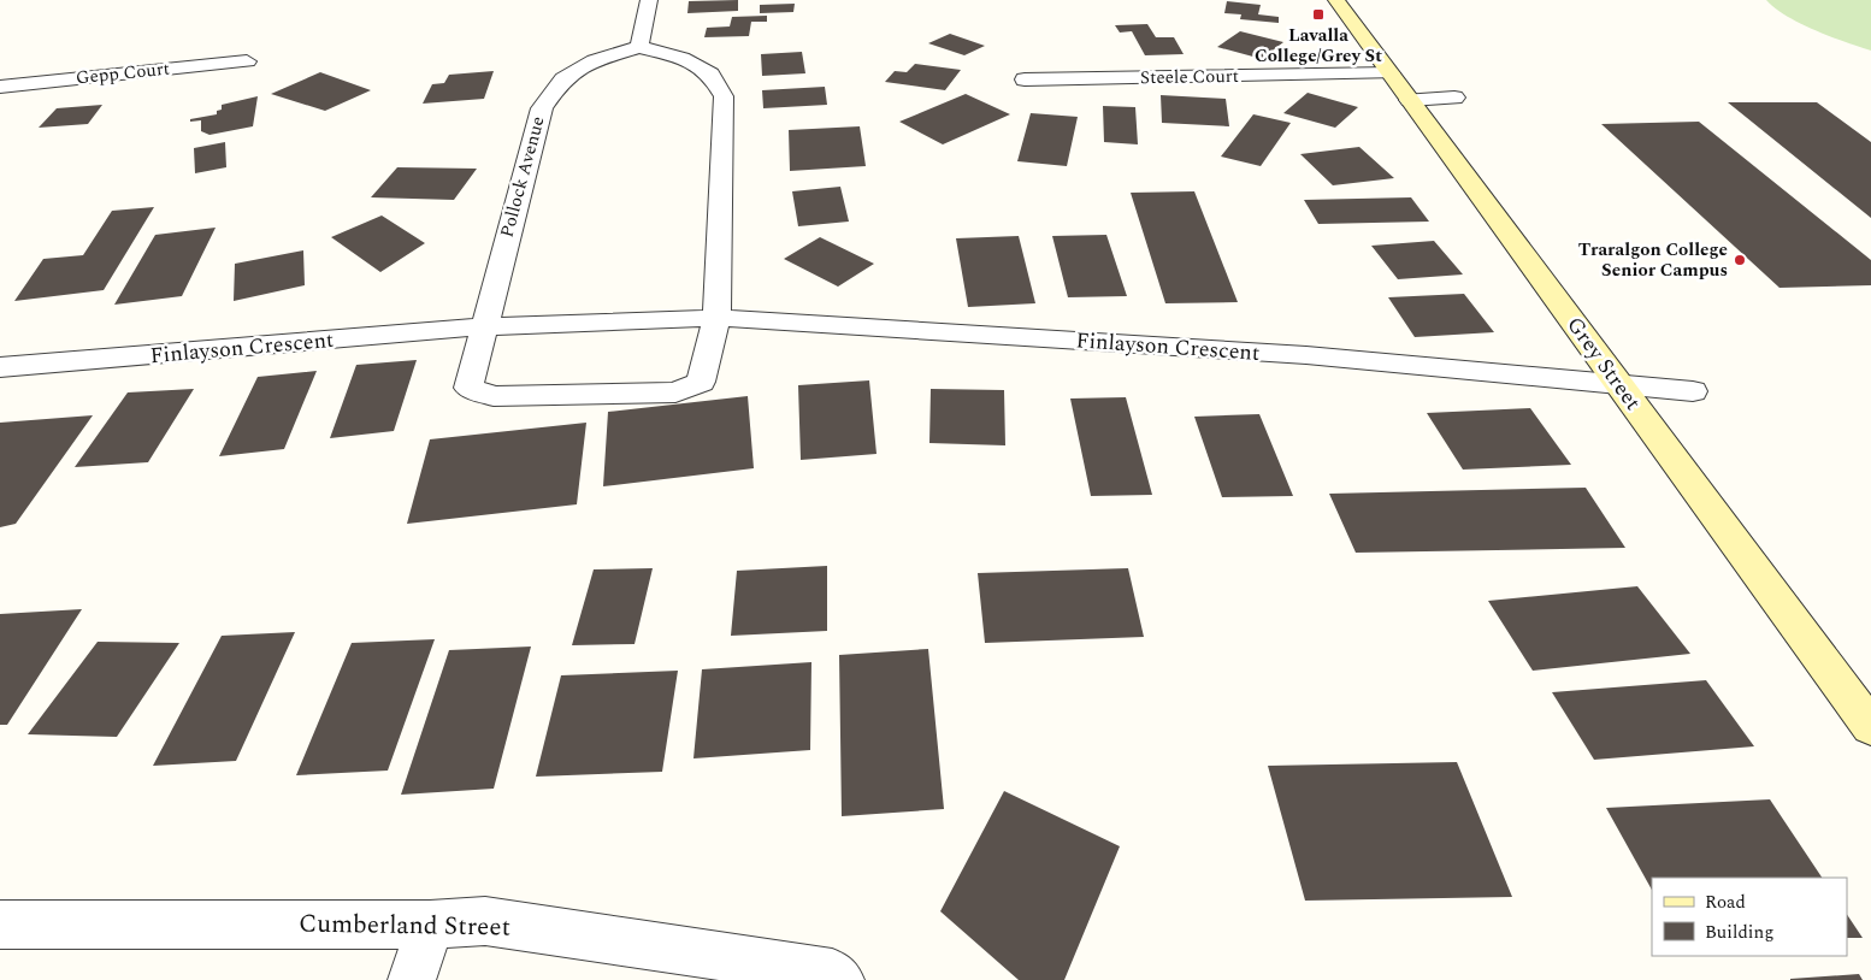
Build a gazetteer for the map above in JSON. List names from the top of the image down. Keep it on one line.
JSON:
{"streets":{"main road":["Grey Street"],"street":["Gepp Court","Steele Court","Pollock Avenue","Finlayson Crescent","Cumberland Street"]},"crossings":[["Steele Court","Grey Street"],["Pollock Avenue","Finlayson Crescent"],["Finlayson Crescent","Grey Street"]],"places":{"transit":["Lavalla College/Grey St"],"other":["Traralgon College Senior Campus"]},"legend":["Road","Building"]}
